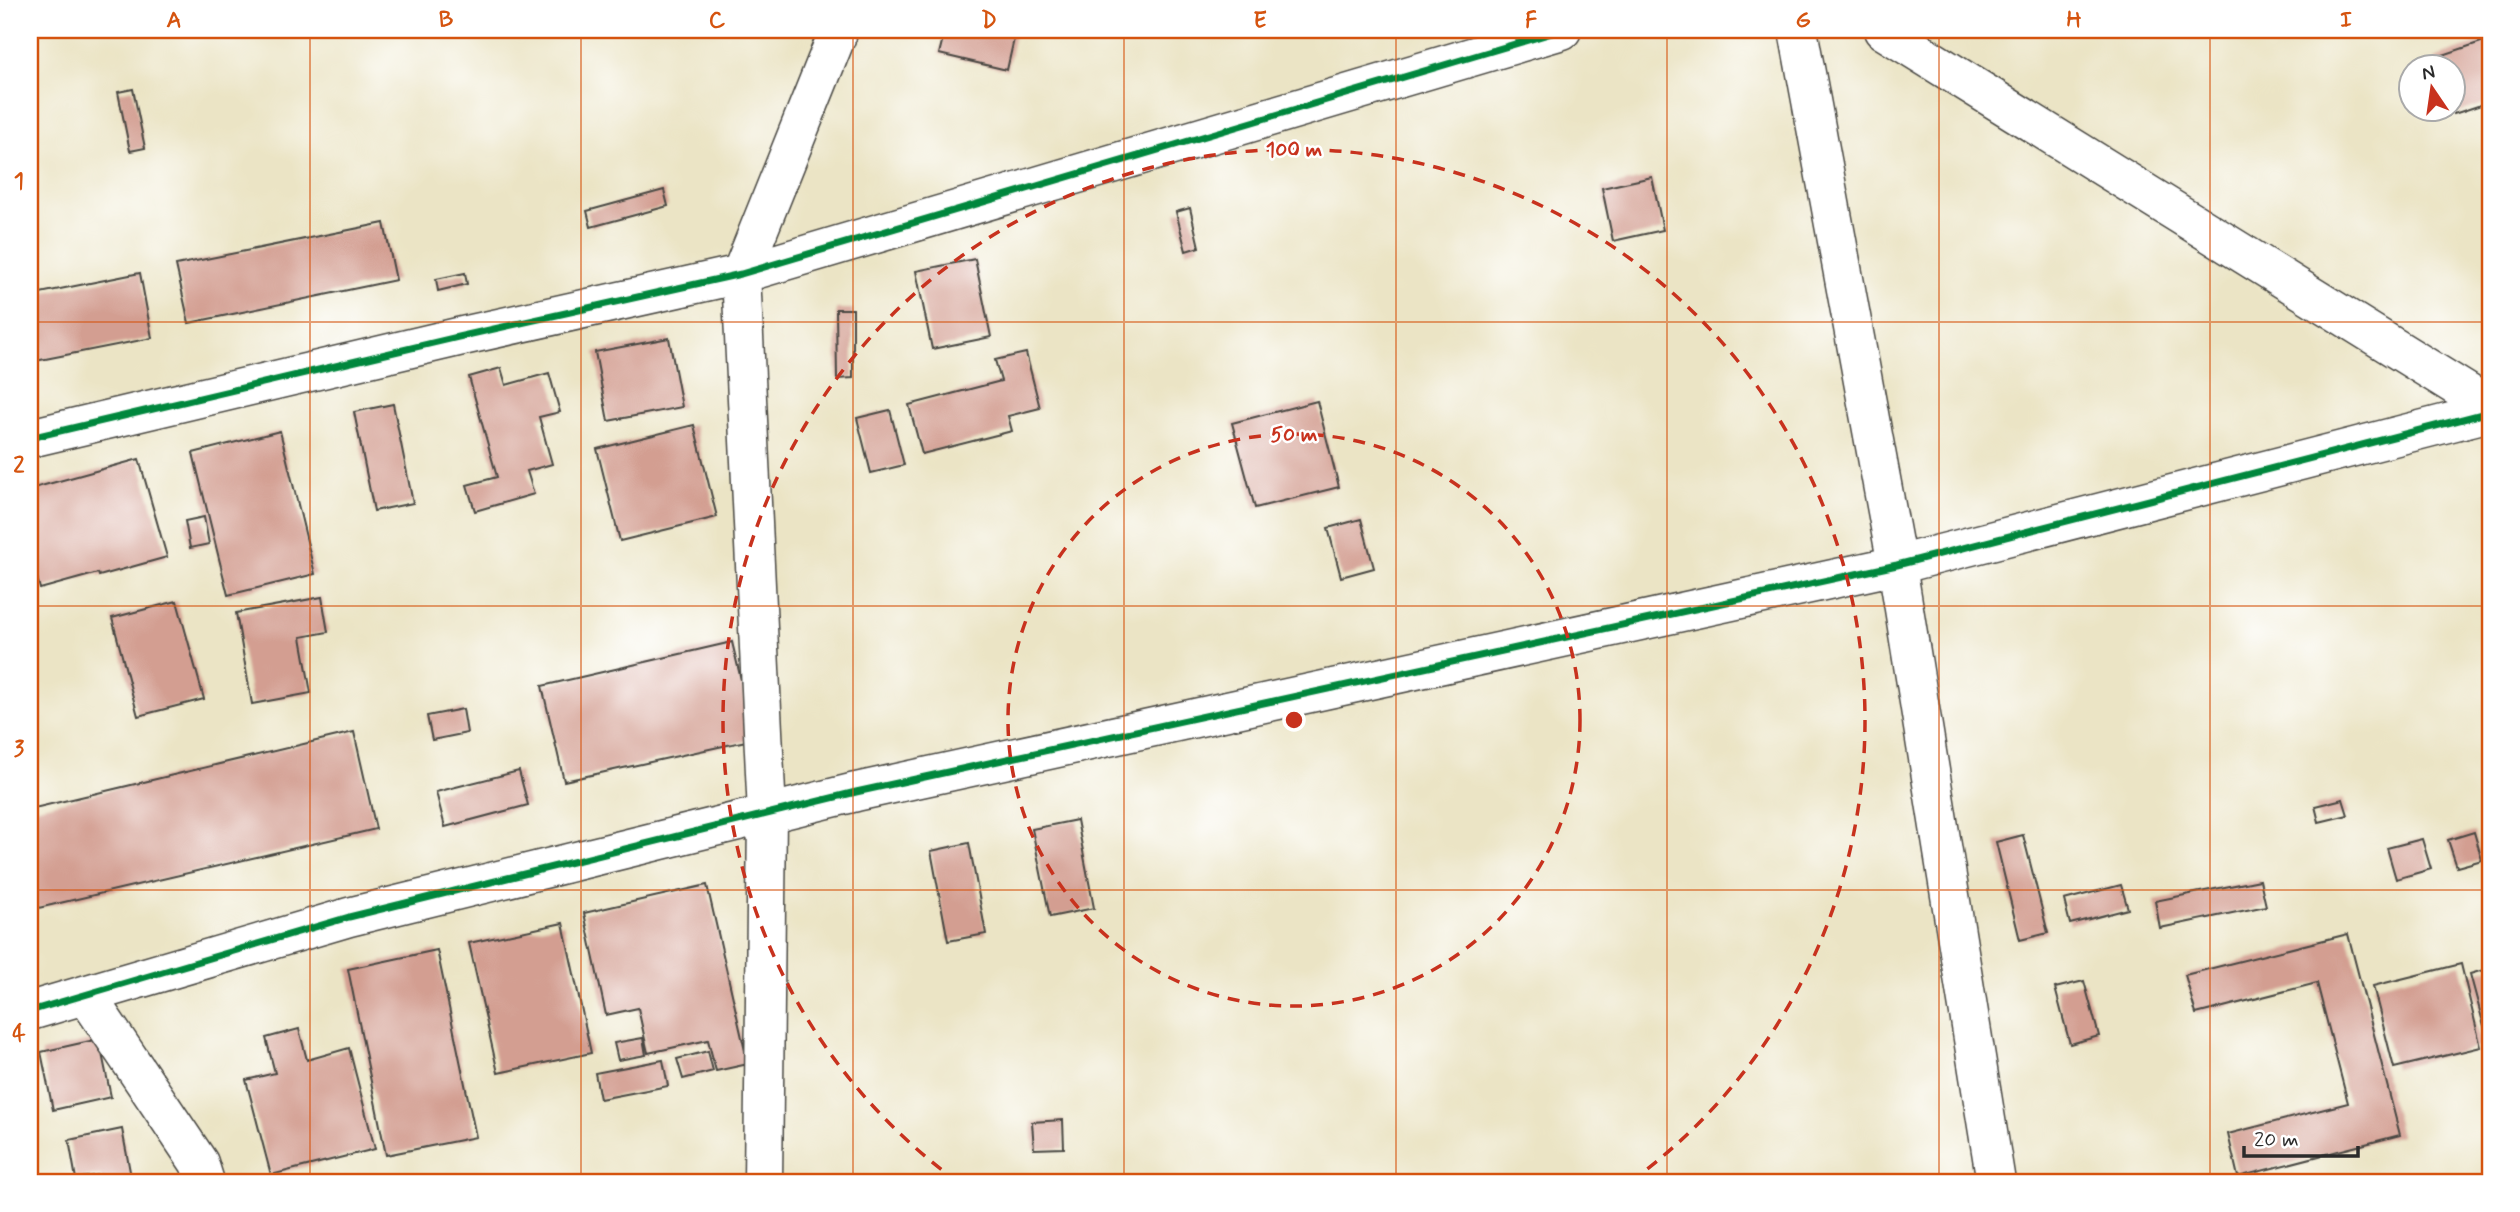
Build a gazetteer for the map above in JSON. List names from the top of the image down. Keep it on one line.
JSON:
{"scale_bar":"20 m","north":"top","grid":{"columns":["A","B","C","D","E","F","G","H","I"],"rows":["1","2","3","4"]},"rings":["100 m","50 m"]}
